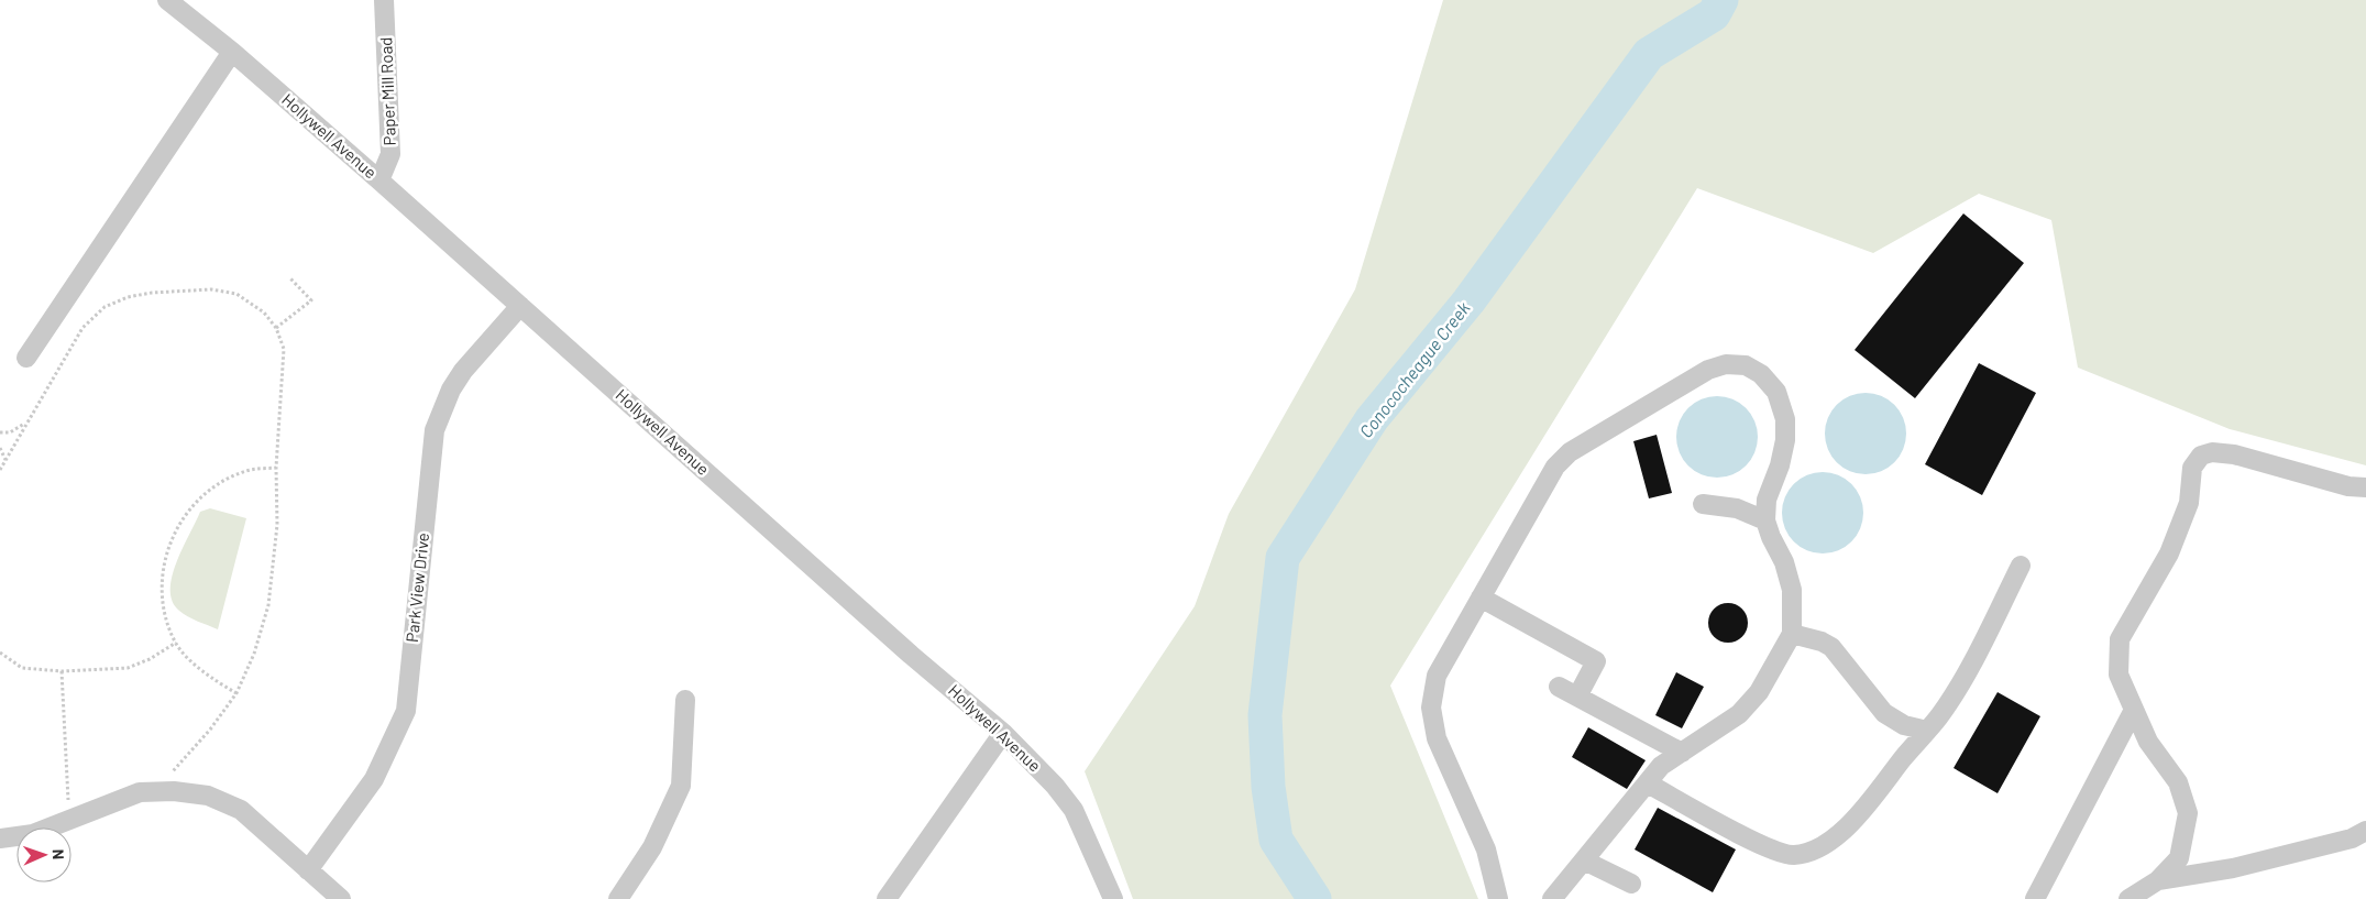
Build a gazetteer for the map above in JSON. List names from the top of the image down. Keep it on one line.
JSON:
{"streets":{"street":["Paper Mill Road","Hollywell Avenue","Park View Drive"]},"crossings":[["Paper Mill Road","Hollywell Avenue"],["Hollywell Avenue","Park View Drive"]],"water":["Conococheague Creek"],"north":"right"}
